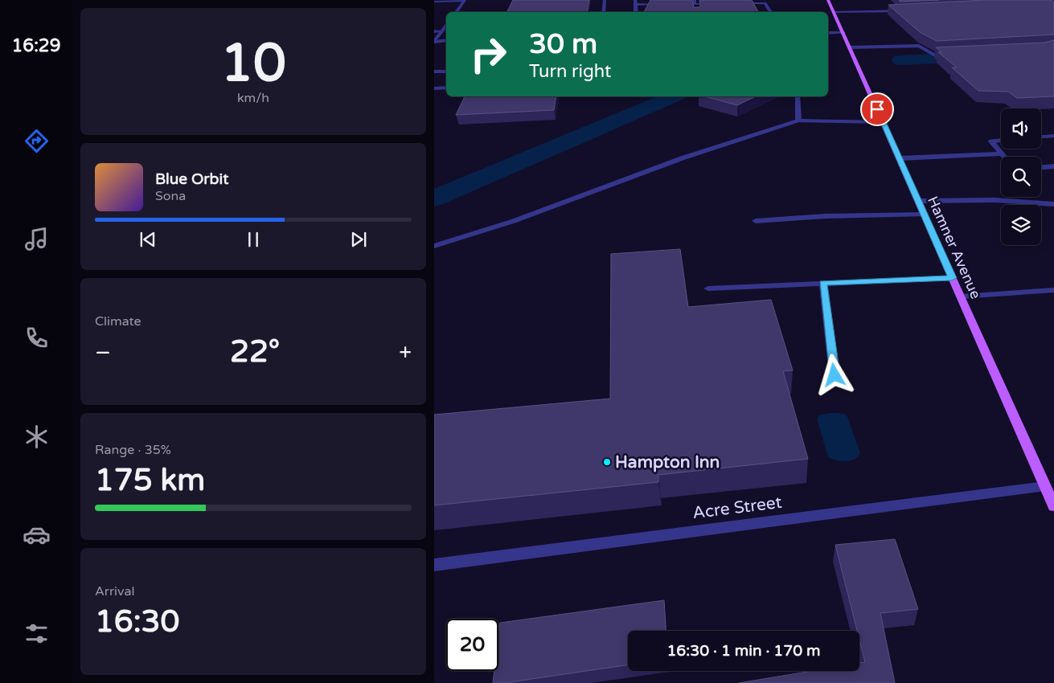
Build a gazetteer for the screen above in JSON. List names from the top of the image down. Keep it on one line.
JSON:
{"streets":{"main road":["Hamner Avenue"],"street":["Acre Street"]},"crossings":[["Hamner Avenue","Acre Street"]],"places":["Hampton Inn"],"page":{"tabs":"16:29","tile":[["10","km/h"],"Climate",["Range · 35%","175 km"],["Arrival","16:30"]],"turn":["30 m","Turn right"],"song":["Blue Orbit","Sona"],"heat":["−","22°","+"],"limit":"20","trip":"16:30 · 1 min · 170 m"}}
